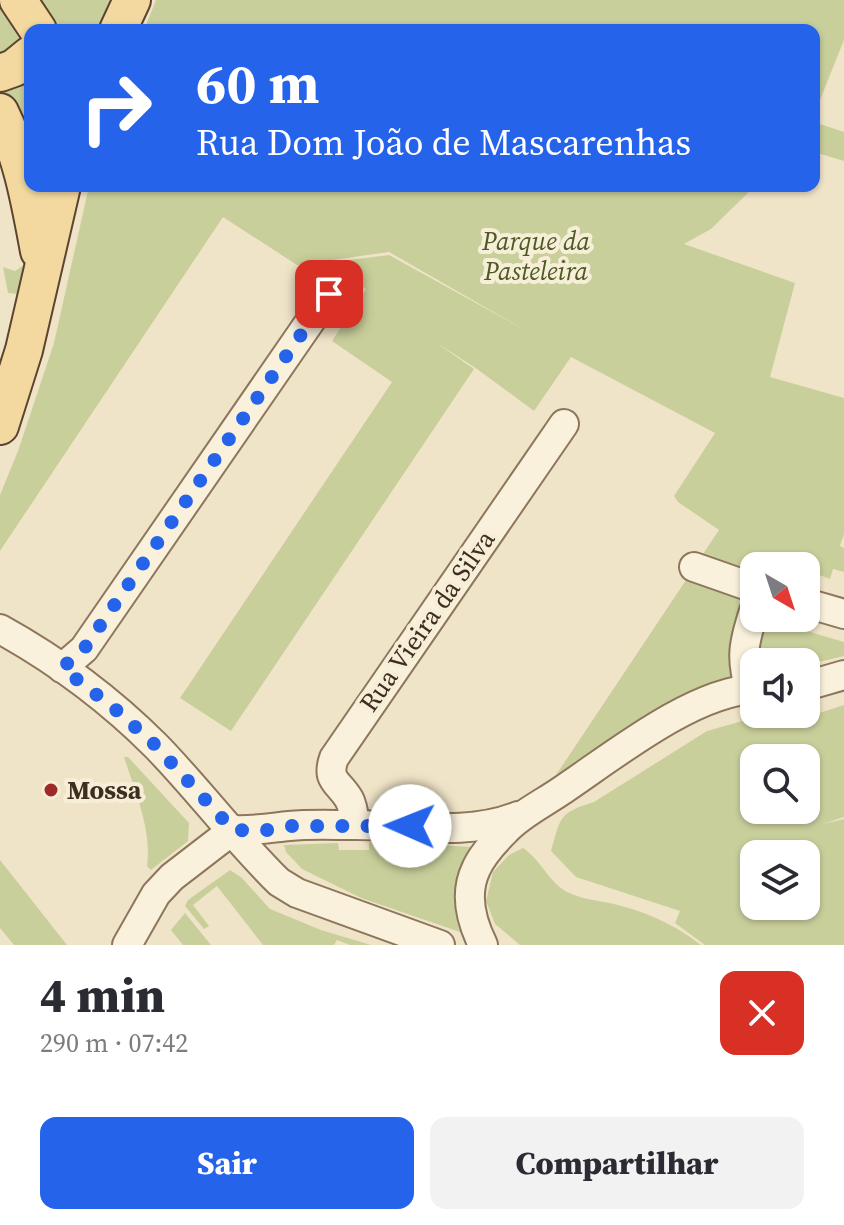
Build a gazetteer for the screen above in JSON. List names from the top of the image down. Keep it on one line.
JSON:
{"streets":{"street":["Rua Vieira da Silva"]},"parks":["Parque da Pasteleira"],"places":["Mossa"],"north":"bottom right","page":{"turn":["60 m","Rua Dom João de Mascarenhas"],"heading":["4 min","290 m · 07:42"],"buttons":["Sair","Compartilhar"]}}
